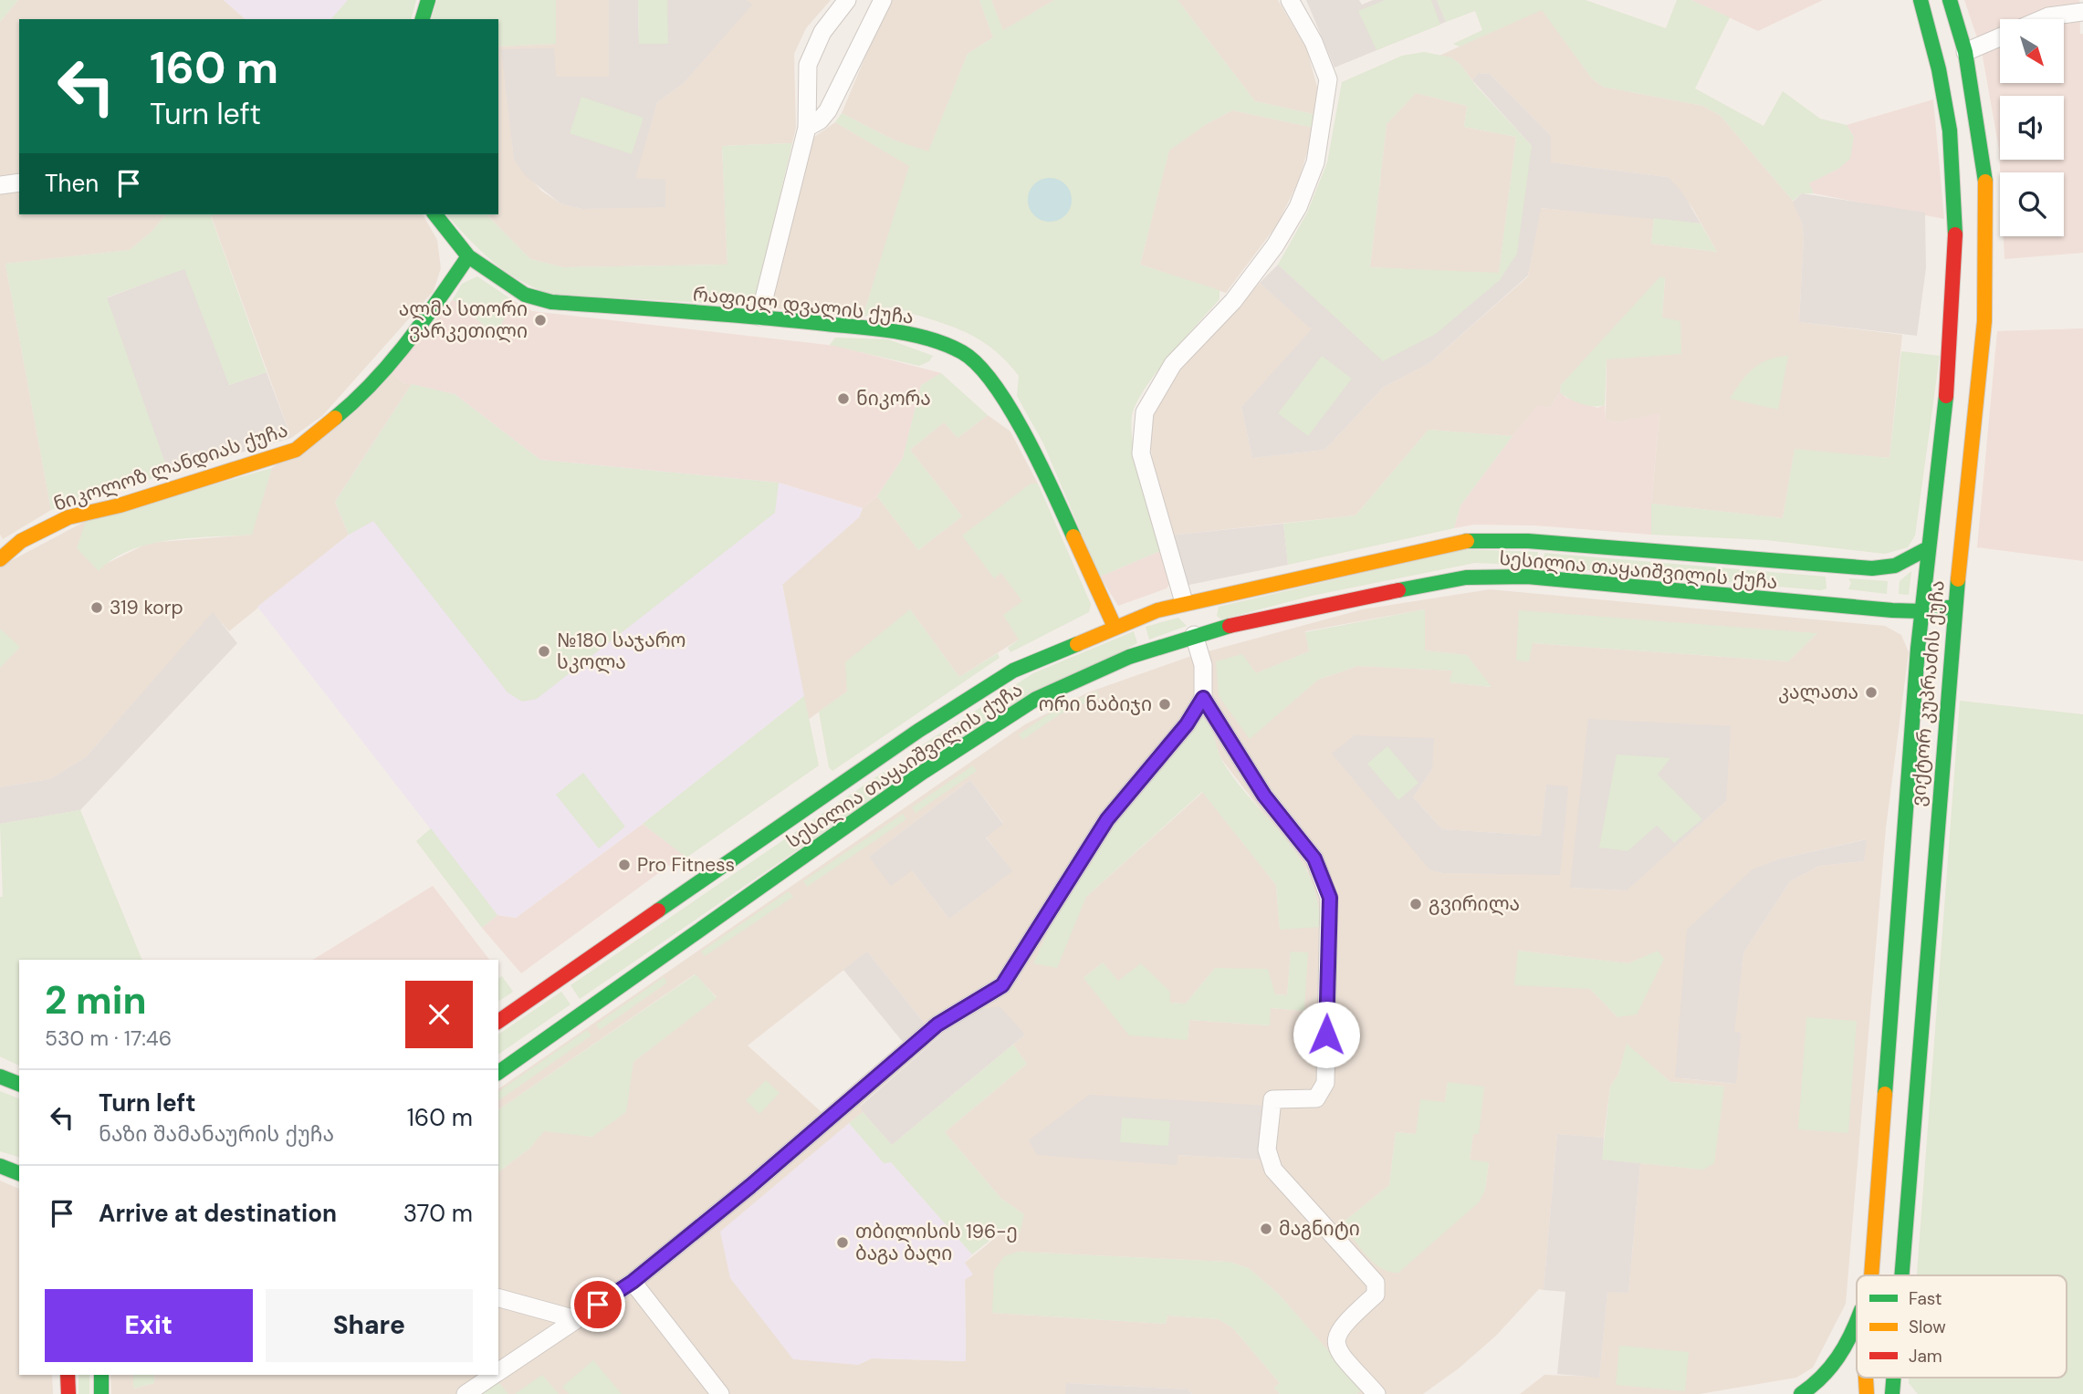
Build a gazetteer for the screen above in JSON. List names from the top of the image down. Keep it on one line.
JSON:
{"streets":{"main road":["რაფიელ დვალის ქუჩა","ნიკოლოზ ლანდიას ქუჩა","სესილია თაყაიშვილის ქუჩა","ვიქტორ კუპრაძის ქუჩა"]},"crossings":[["რაფიელ დვალის ქუჩა","ნიკოლოზ ლანდიას ქუჩა"],["რაფიელ დვალის ქუჩა","სესილია თაყაიშვილის ქუჩა"],["სესილია თაყაიშვილის ქუჩა","ვიქტორ კუპრაძის ქუჩა"]],"places":["ალმა სთორი ვარკეთილი","ნიკორა","319 korp","№180 საჯარო სკოლა","კალათა","ორი ნაბიჯი","Pro Fitness","გვირილა","მაგნიტი","თბილისის 196-ე ბაგა ბაღი"],"legend":["Fast","Slow","Jam"],"north":"bottom right","page":{"turn":["160 m","Turn left"],"then":"Then","heading":["2 min","530 m · 17:46"],"list":[{"name":"Turn left","note":"ნაზი შამანაურის ქუჩა","value":"160 m"},{"name":"Arrive at destination","value":"370 m"}],"buttons":["Exit","Share"]}}
